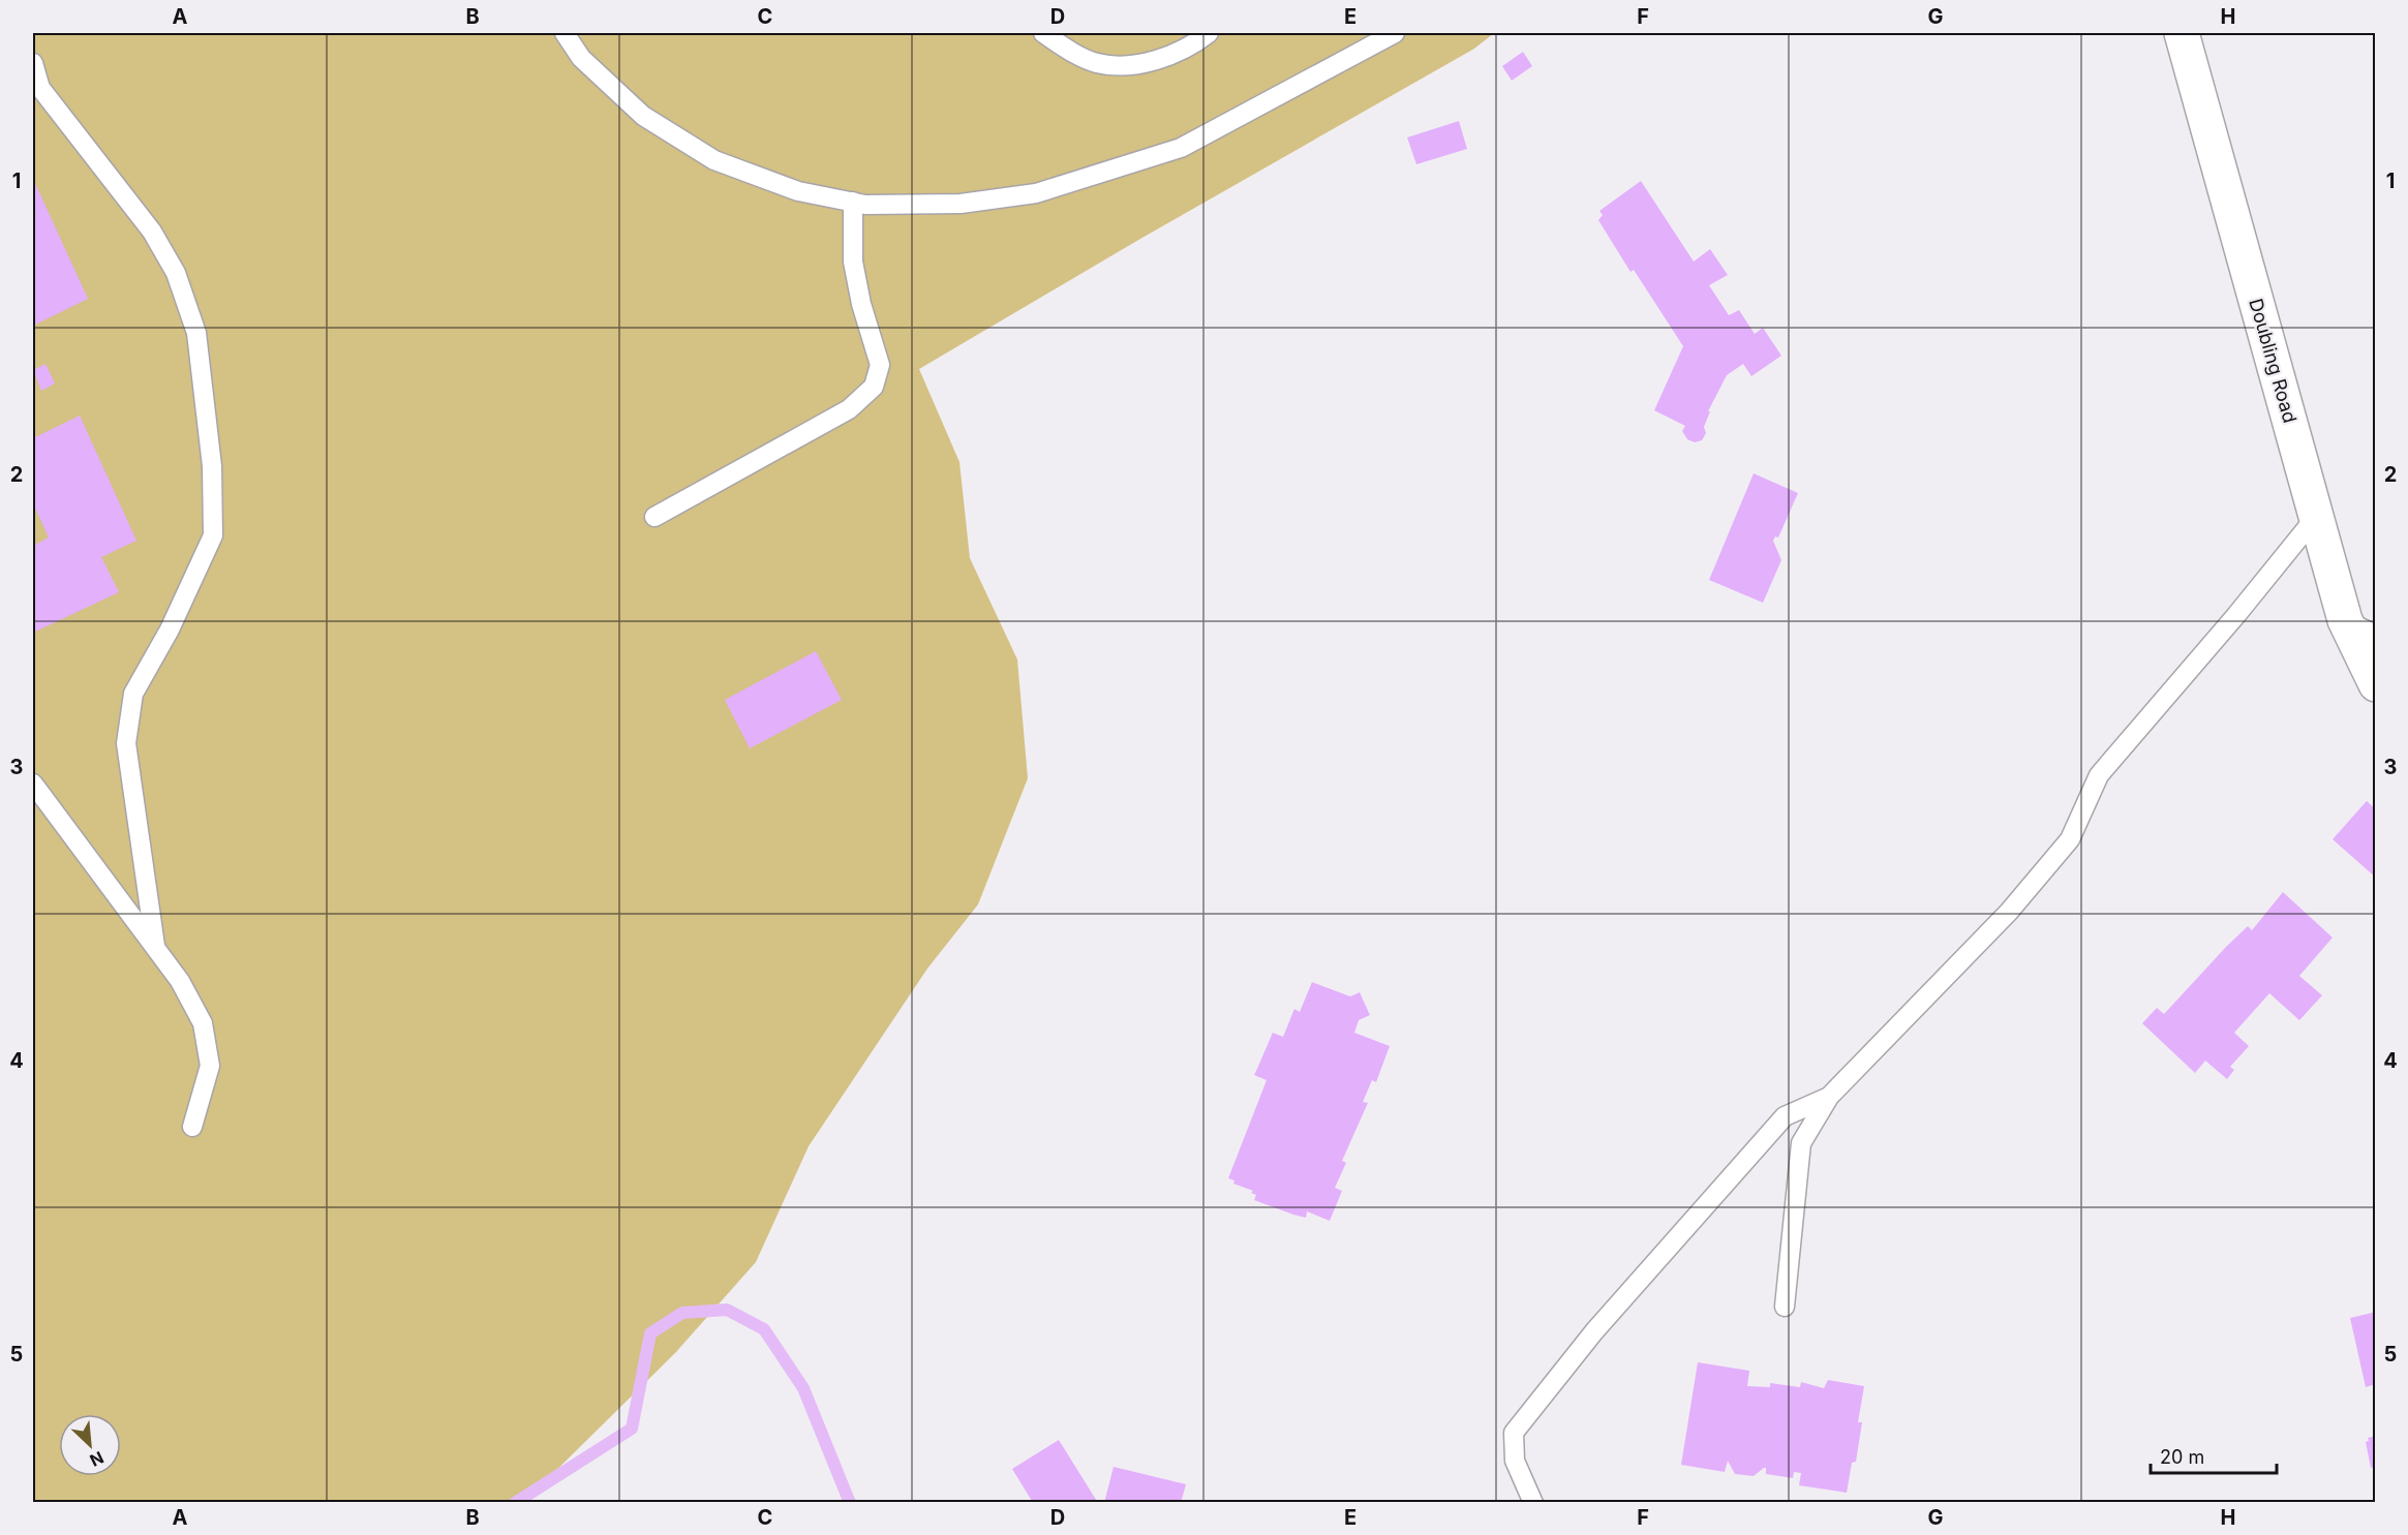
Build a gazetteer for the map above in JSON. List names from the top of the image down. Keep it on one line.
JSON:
{"streets":{"street":["Doubling Road"]},"scale_bar":"20 m","north":"bottom right","grid":{"columns":["A","B","C","D","E","F","G","H"],"rows":["1","2","3","4","5"]}}
